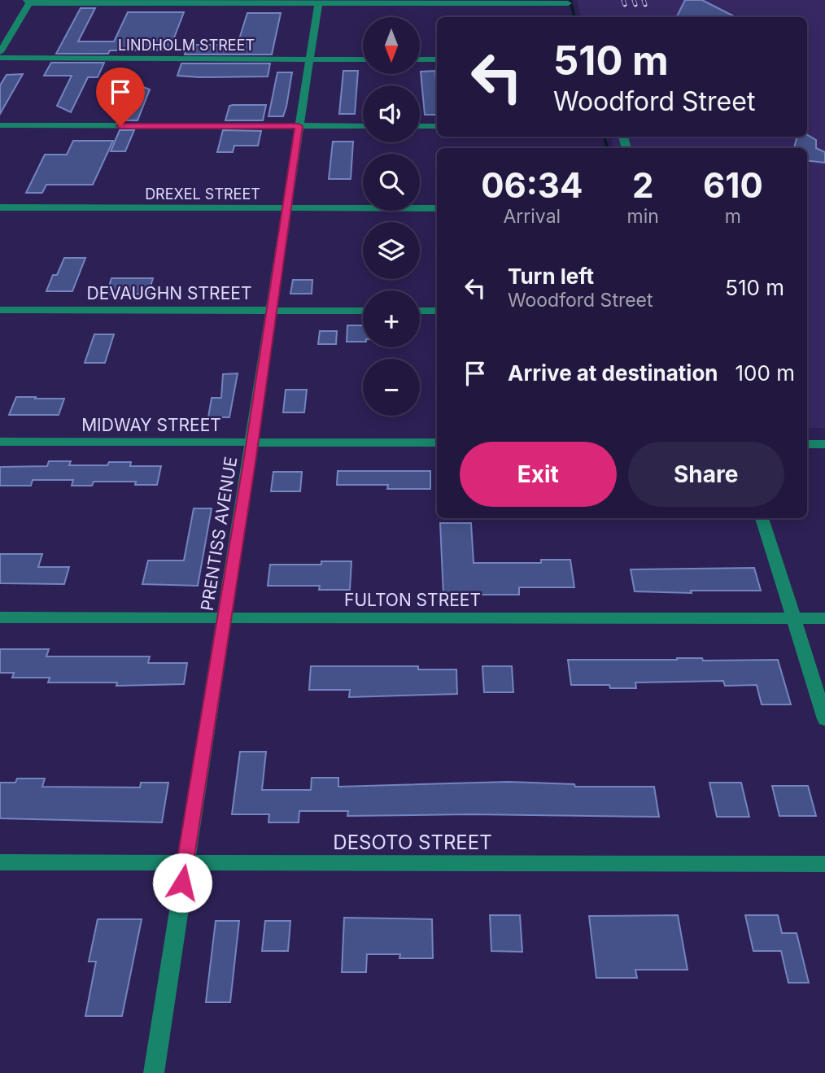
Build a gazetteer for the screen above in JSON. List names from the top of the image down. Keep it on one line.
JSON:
{"streets":{"street":["LINDHOLM STREET","DREXEL STREET","DEVAUGHN STREET","MIDWAY STREET","PRENTISS AVENUE","FULTON STREET","DESOTO STREET"]},"crossings":[["LINDHOLM STREET","PRENTISS AVENUE"],["DREXEL STREET","PRENTISS AVENUE"],["DEVAUGHN STREET","PRENTISS AVENUE"],["MIDWAY STREET","PRENTISS AVENUE"],["PRENTISS AVENUE","FULTON STREET"],["PRENTISS AVENUE","DESOTO STREET"]],"north":"bottom","page":{"map_buttons":["+","−"],"turn":["510 m","Woodford Street"],"eta":["06:34","Arrival","2","min","610","m"],"list":[{"name":"Turn left","note":"Woodford Street","value":"510 m"},{"name":"Arrive at destination","value":"100 m"}],"buttons":["Exit","Share"]}}
